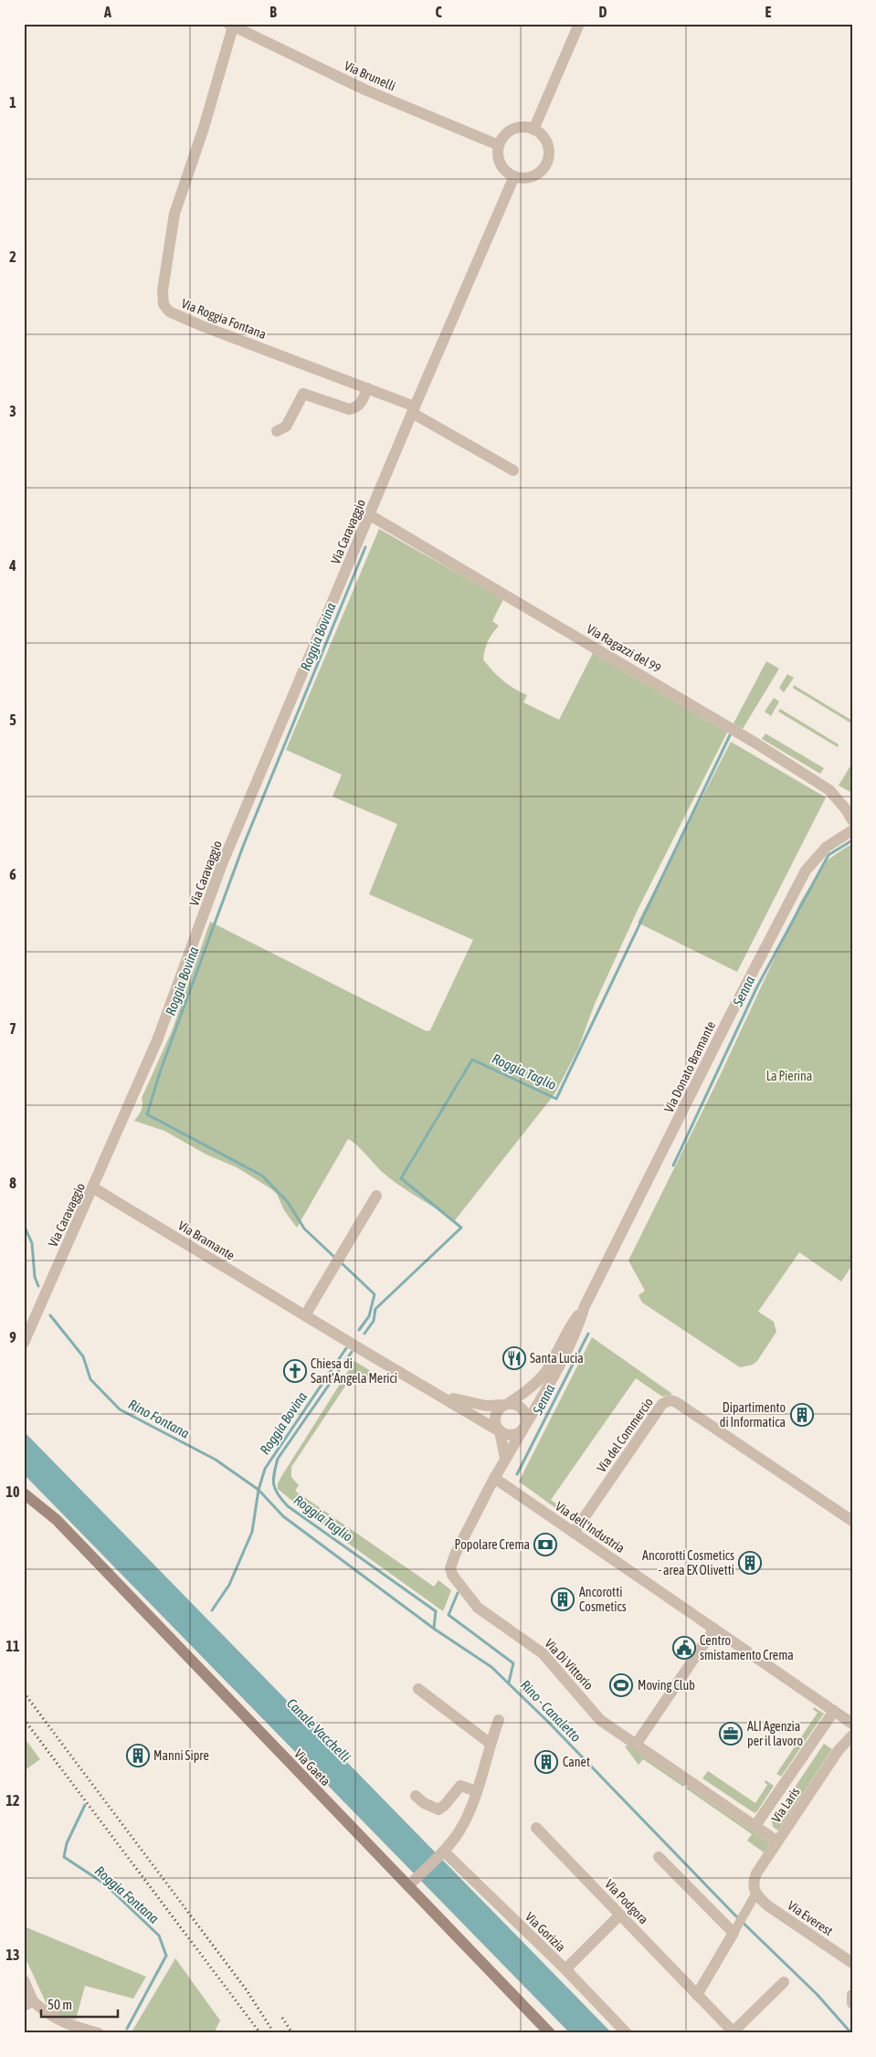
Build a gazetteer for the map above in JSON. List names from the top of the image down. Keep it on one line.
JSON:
{"streets":{"main road":["Via Gaeta"],"street":["Via Brunelli","Via Roggia Fontana","Via Caravaggio","Via Ragazzi del 99","Via Donato Bramante","Via Bramante","Via del Commercio","Via dell'Industria","Via Di Vittorio","Via Laris","Via Podgora","Via Everest","Via Gorizia"]},"crossings":[["Via Brunelli","Via Roggia Fontana"],["Via Brunelli","Via Caravaggio"],["Via Roggia Fontana","Via Caravaggio"],["Via Caravaggio","Via Ragazzi del 99"],["Via Caravaggio","Via Bramante"],["Via Donato Bramante","Via Bramante"],["Via Donato Bramante","Via Di Vittorio"],["Via Bramante","Via Di Vittorio"],["Via del Commercio","Via dell'Industria"],["Via dell'Industria","Via Di Vittorio"],["Via dell'Industria","Via Laris"],["Via Di Vittorio","Via Laris"],["Via Laris","Via Everest"]],"water":["Roggia Bovina","Senna","Roggia Taglio","Rino Fontana","Rino - Canaletto","Canale Vacchelli","Roggia Fontana"],"parks":["La Pierina"],"places":{"restaurant":["Santa Lucia"],"church":["Chiesa di Sant'Angela Merici"],"building":["Dipartimento di Informatica","Ancorotti Cosmetics - area EX Olivetti","Ancorotti Cosmetics","Manni Sipre","Canet"],"bank":["Popolare Crema"],"public building":["Centro smistamento Crema"],"sports":["Moving Club"],"office":["ALI Agenzia per il lavoro"]},"scale_bar":"50 m","grid":{"columns":["A","B","C","D","E"],"rows":["1","2","3","4","5","6","7","8","9","10","11","12","13"]}}
